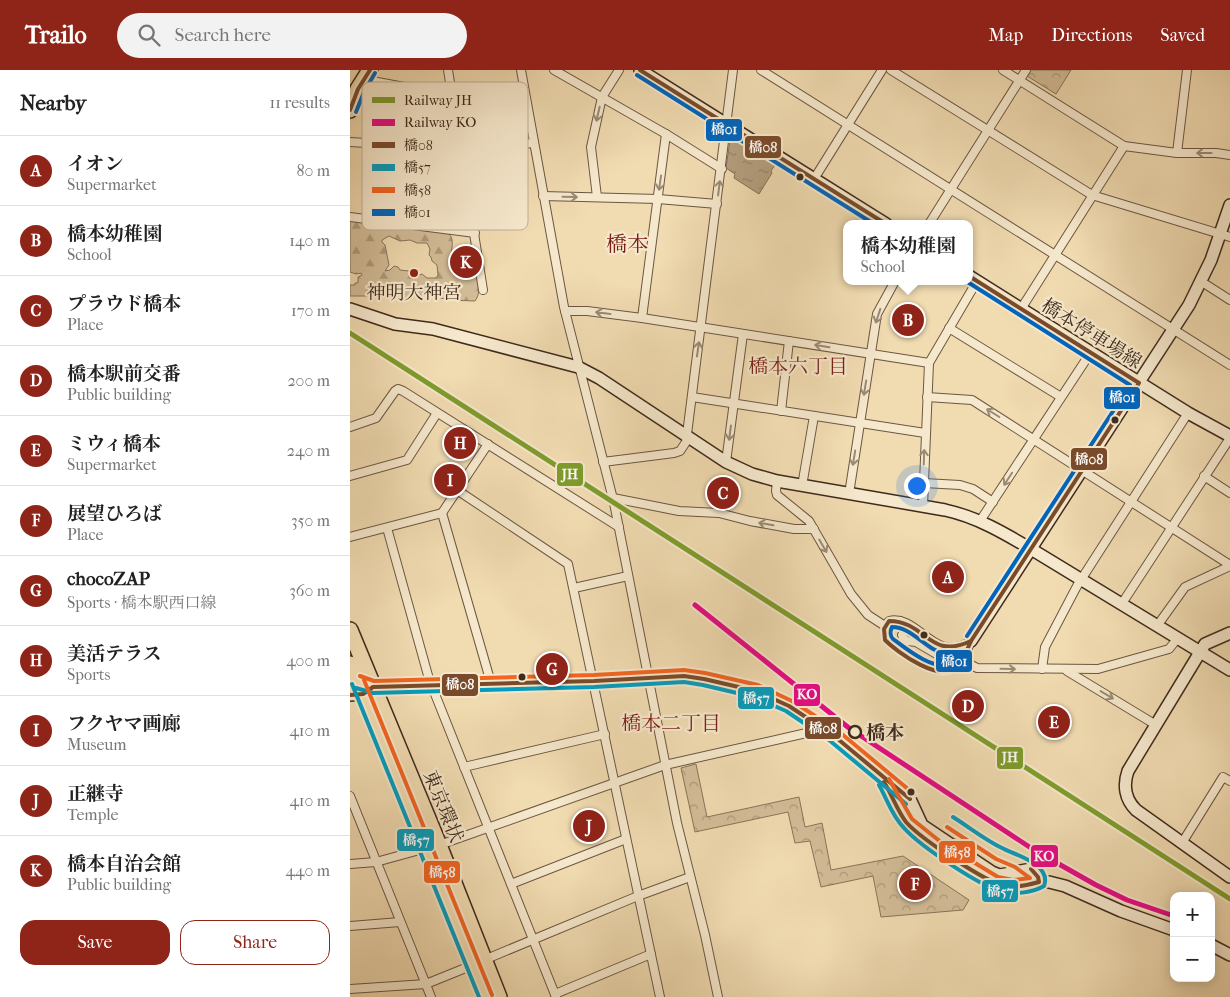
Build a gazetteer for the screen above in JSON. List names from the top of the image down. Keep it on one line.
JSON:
{"streets":{"highway":["東京環状"],"street":["橋本停車場線"]},"districts":["橋本","橋本六丁目","橋本二丁目"],"places":["神明大神宮","橋本"],"lines":["transit line 橋08","transit line 橋01","rail line JH","rail line KO","transit line 橋58","transit line 橋57"],"legend":["Railway JH","Railway KO","橋08","橋57","橋58","橋01"],"page":{"header":"Trailo","search":"Search here","nav":["Map","Directions","Saved"],"heading":["Nearby","11 results"],"list":[{"mark":"A","name":"イオン","note":"Supermarket","value":"80 m"},{"mark":"B","name":"橋本幼稚園","note":"School","value":"140 m"},{"mark":"C","name":"プラウド橋本","note":"Place","value":"170 m"},{"mark":"D","name":"橋本駅前交番","note":"Public building","value":"200 m"},{"mark":"E","name":"ミウィ橋本","note":"Supermarket","value":"240 m"},{"mark":"F","name":"展望ひろば","note":"Place","value":"350 m"},{"mark":"G","name":"chocoZAP","note":"Sports · 橋本駅西口線","value":"360 m"},{"mark":"H","name":"美活テラス","note":"Sports","value":"400 m"},{"mark":"I","name":"フクヤマ画廊","note":"Museum","value":"410 m"},{"mark":"J","name":"正継寺","note":"Temple","value":"410 m"},{"mark":"K","name":"橋本自治会館","note":"Public building","value":"440 m"}],"popup":["橋本幼稚園","School"],"pins":["K","B","H","I","C","A","G","D","E","J","F"],"map_buttons":["+","−"],"buttons":["Save","Share"]}}
